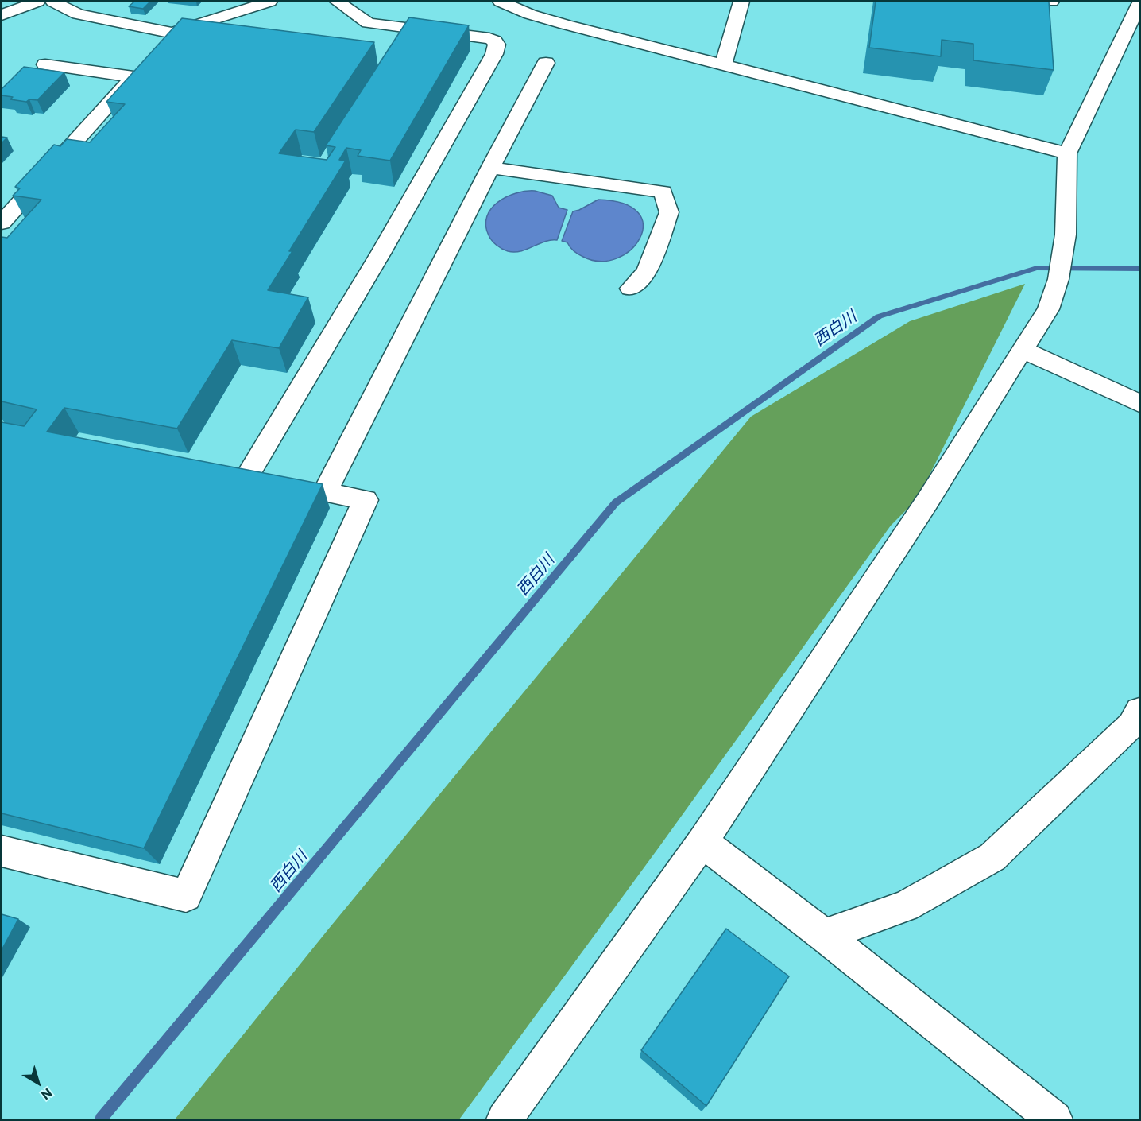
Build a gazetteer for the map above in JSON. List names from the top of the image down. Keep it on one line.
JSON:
{"water":["西白川"],"north":"bottom right"}
